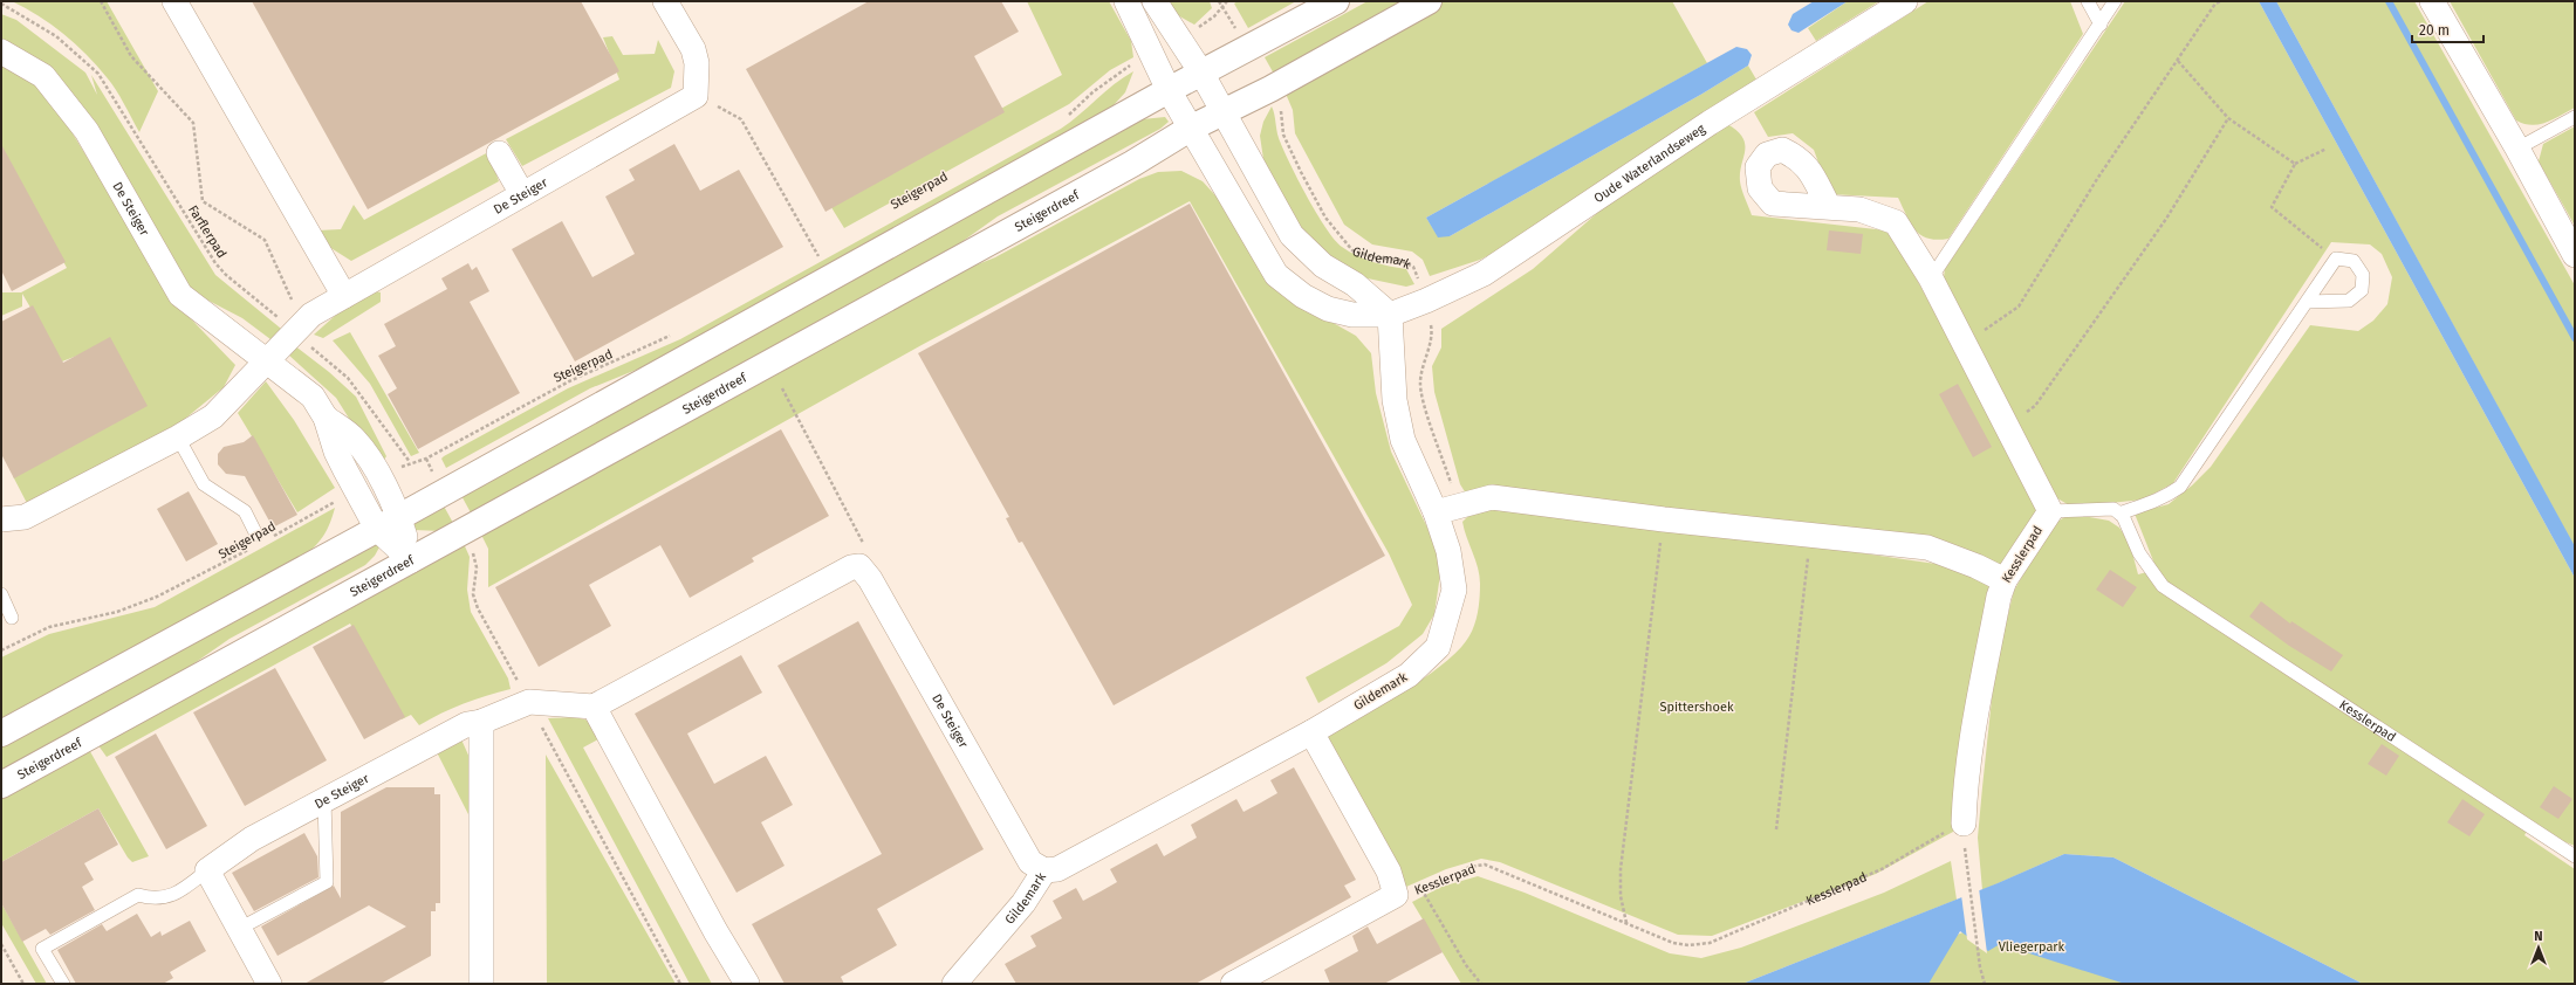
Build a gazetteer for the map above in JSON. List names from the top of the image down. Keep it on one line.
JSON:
{"streets":{"main road":["Steigerdreef"],"street":["Oude Waterlandseweg","De Steiger","Gildemark","Kesslerpad"],"path":["Steigerpad","Farflerpad"]},"crossings":[["Oude Waterlandseweg","Gildemark"],["Steigerpad","De Steiger"],["Steigerpad","Farflerpad"],["De Steiger","Steigerdreef"],["De Steiger","Farflerpad"],["De Steiger","Gildemark"],["Steigerdreef","Gildemark"]],"parks":["Spittershoek","Vliegerpark"],"scale_bar":"20 m","north":"top"}
